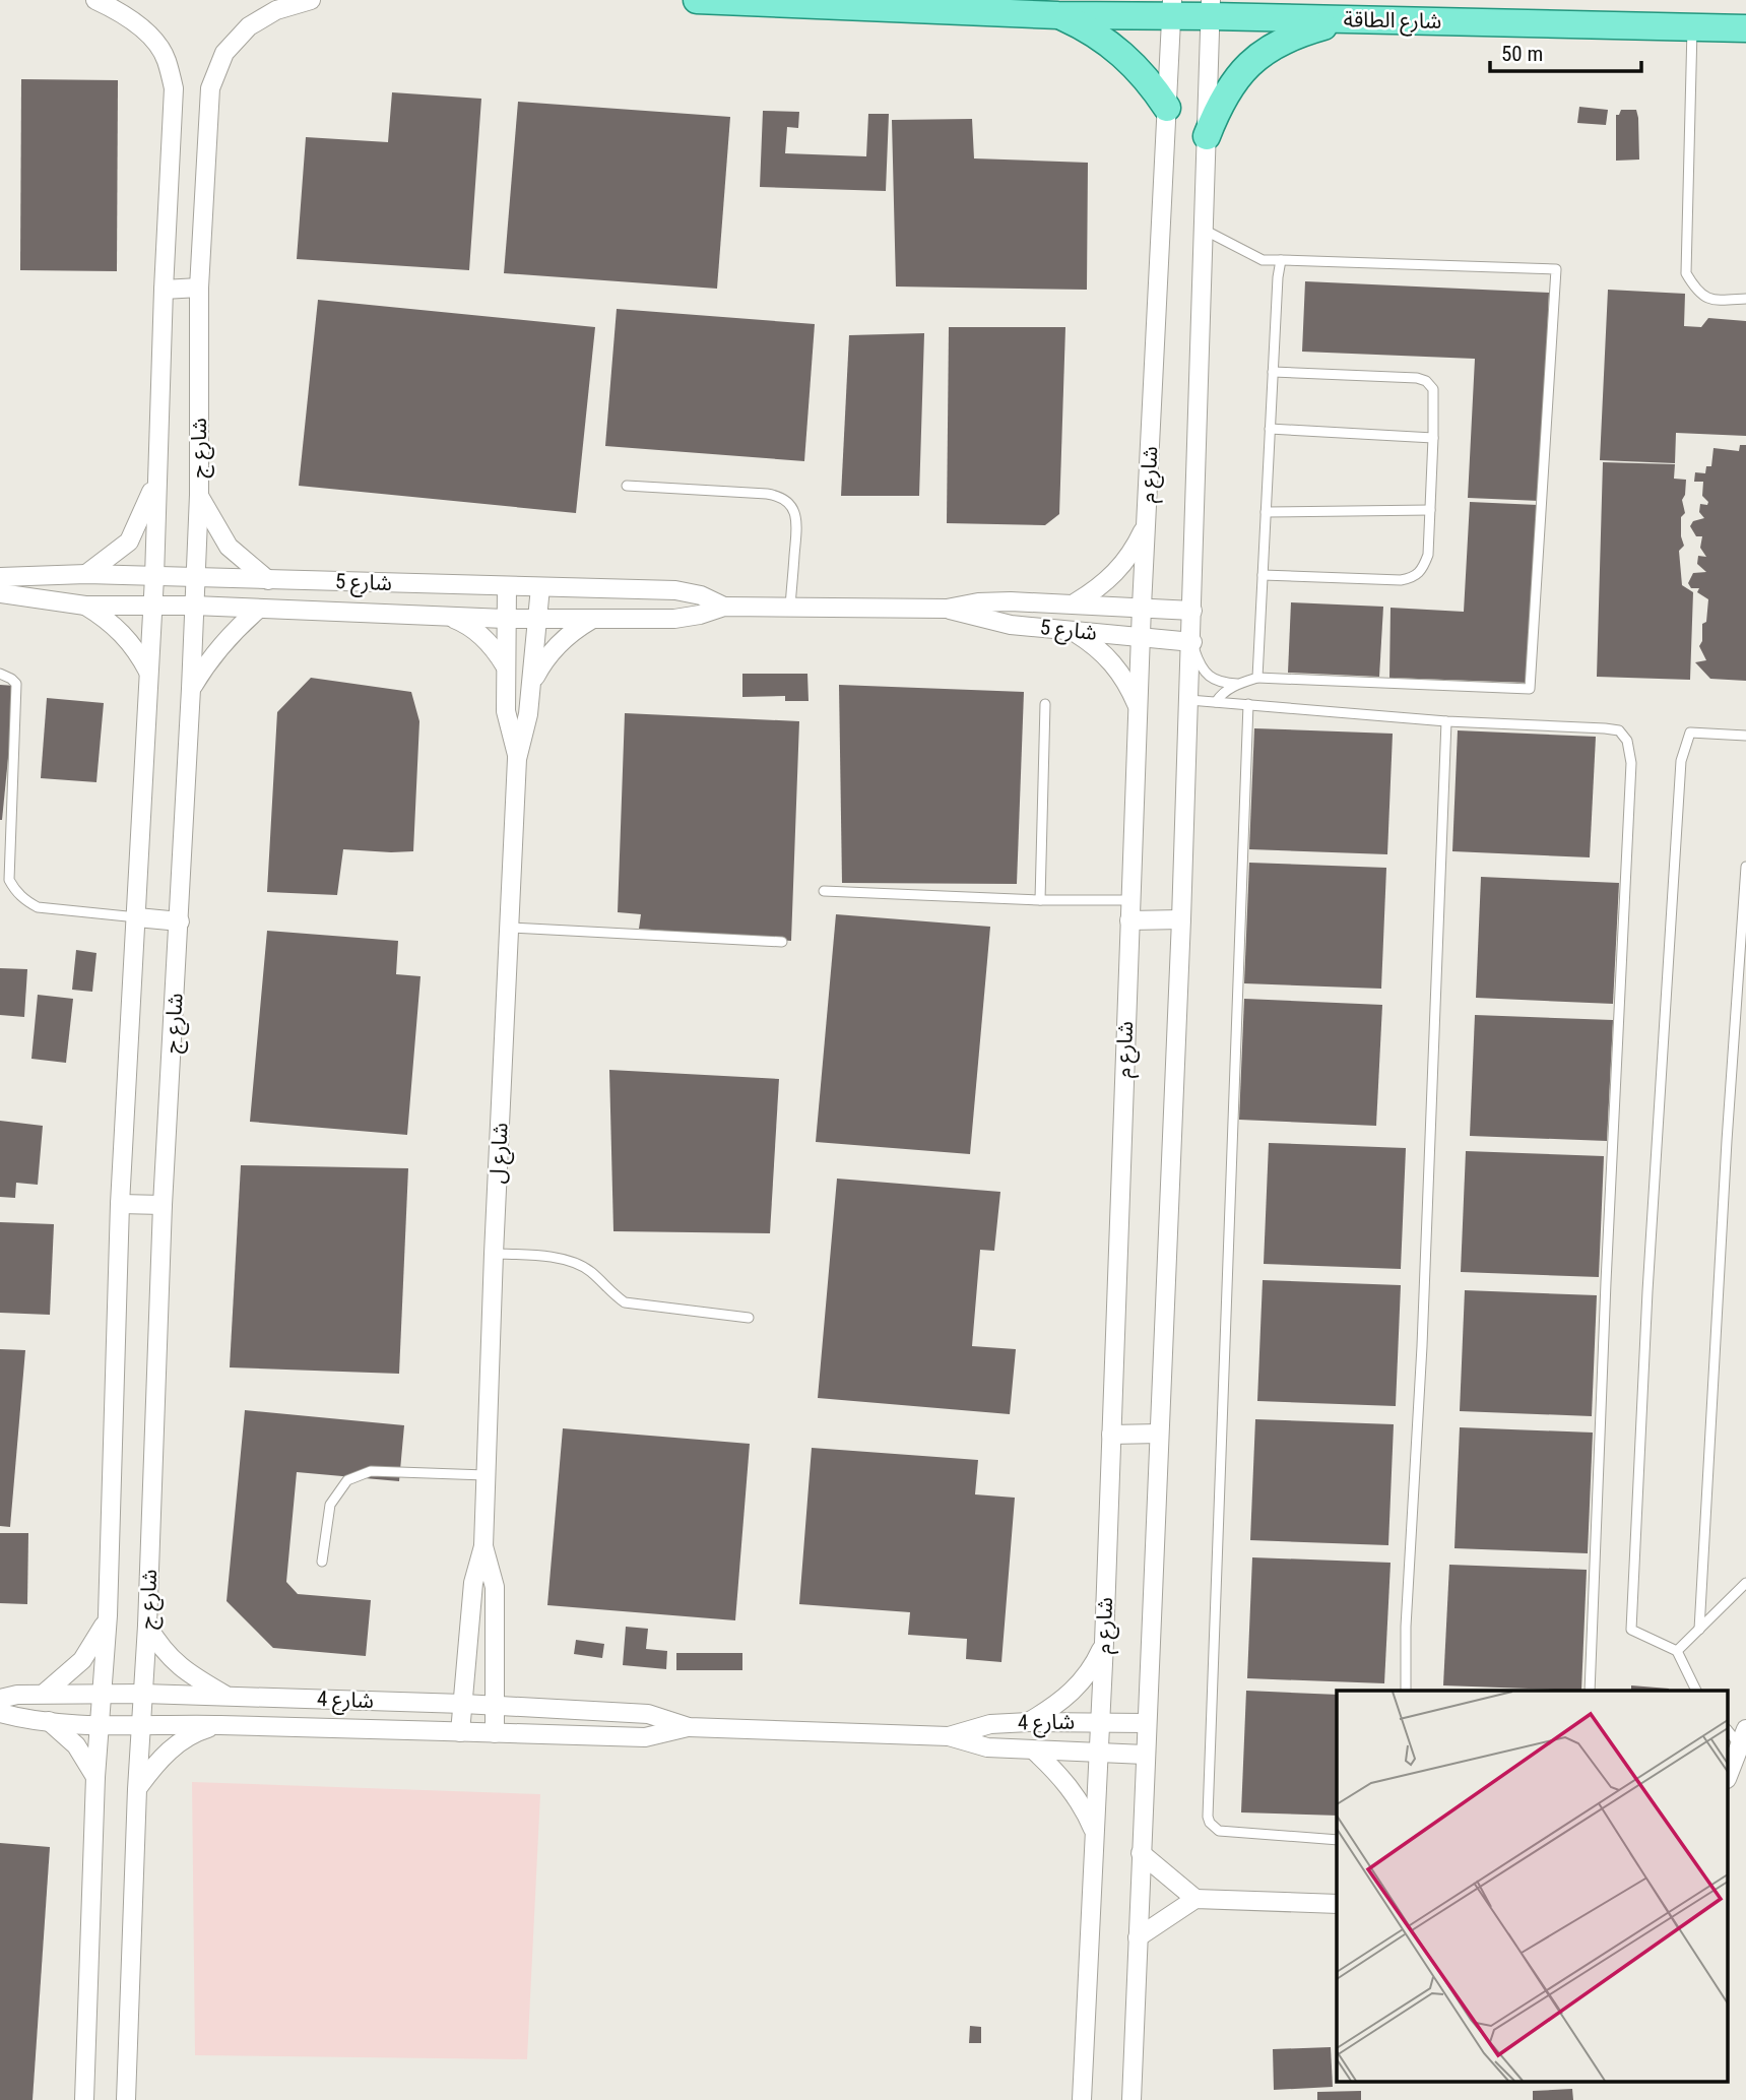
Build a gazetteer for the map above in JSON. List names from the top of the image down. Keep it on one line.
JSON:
{"streets":{"main road":["شارع الطاقة"],"street":["شارع ج","شارع م","شارع 5","شارع ل","شارع 4"]},"crossings":[["شارع الطاقة","شارع م"],["شارع ج","شارع 5"],["شارع ج","شارع 4"],["شارع م","شارع 5"],["شارع م","شارع 4"],["شارع 5","شارع ل"],["شارع ل","شارع 4"]],"scale_bar":"50 m"}
